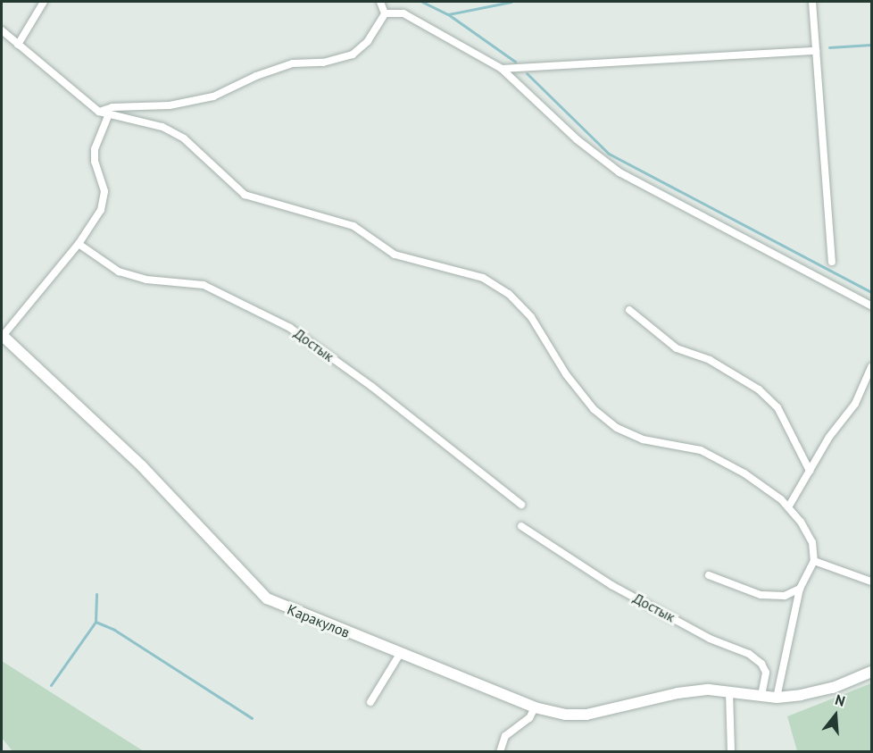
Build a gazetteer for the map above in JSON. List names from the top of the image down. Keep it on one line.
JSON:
{"streets":{"main road":["Каракулов"],"street":["Достык"]},"crossings":[["Достык","Каракулов"]],"north":"top"}
